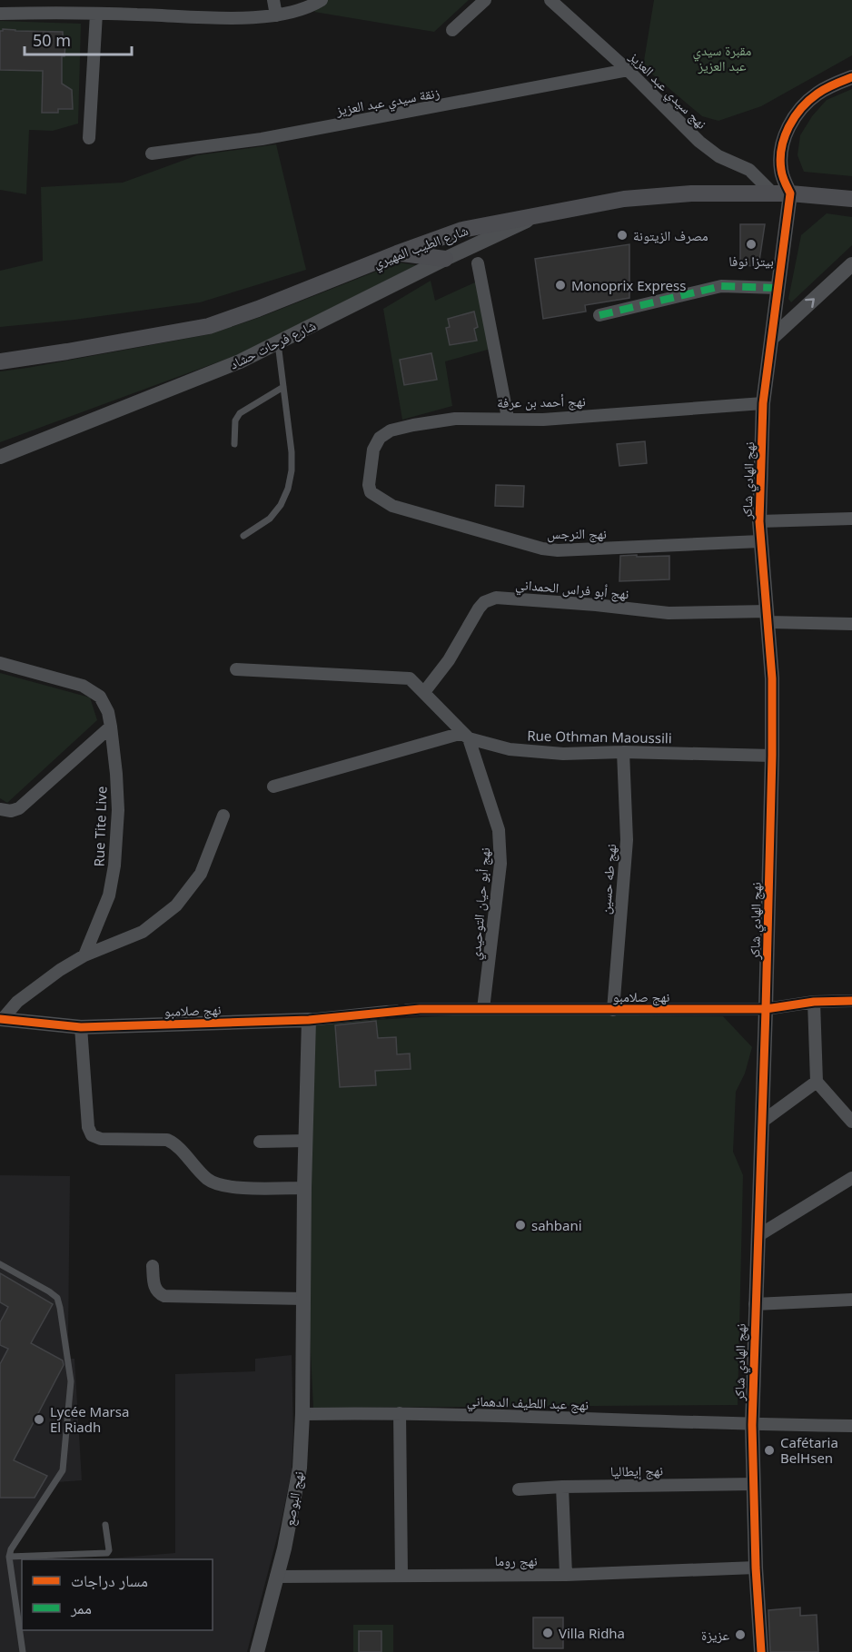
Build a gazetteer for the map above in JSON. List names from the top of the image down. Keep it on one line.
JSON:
{"streets":{"main road":["شارع الطيب المهيري"],"street":["نهج سيدي عبد العزيز","زنقة سيدي عبد العزيز","شارع فرحات حشاد","نهج أحمد بن عرفة","نهج الهادي شاكر","نهج النرجس","نهج أبو فراس الحمداني","Rue Othman Maoussili","Rue Tite Live","نهج طه حسين","نهج أبو حيان التوحيدي","نهج صلامبو","نهج عبد اللطيف الدهماني","نهج إيطاليا","نهج البوصع","نهج روما"]},"crossings":[["نهج سيدي عبد العزيز","زنقة سيدي عبد العزيز"],["نهج سيدي عبد العزيز","شارع الطيب المهيري"],["شارع الطيب المهيري","شارع فرحات حشاد"],["شارع الطيب المهيري","نهج الهادي شاكر"],["نهج أحمد بن عرفة","نهج الهادي شاكر"],["نهج أحمد بن عرفة","نهج النرجس"],["نهج الهادي شاكر","نهج النرجس"],["نهج الهادي شاكر","نهج أبو فراس الحمداني"],["نهج الهادي شاكر","Rue Othman Maoussili"],["نهج الهادي شاكر","نهج صلامبو"],["نهج الهادي شاكر","نهج عبد اللطيف الدهماني"],["نهج الهادي شاكر","نهج إيطاليا"],["نهج الهادي شاكر","نهج روما"],["نهج أبو فراس الحمداني","نهج أبو حيان التوحيدي"],["Rue Othman Maoussili","نهج طه حسين"],["Rue Othman Maoussili","نهج أبو حيان التوحيدي"],["نهج طه حسين","نهج صلامبو"],["نهج أبو حيان التوحيدي","نهج صلامبو"],["نهج صلامبو","نهج البوصع"],["نهج عبد اللطيف الدهماني","نهج البوصع"],["نهج البوصع","نهج روما"]],"parks":["مقبرة سيدي عبد العزيز"],"places":["مصرف الزيتونة","بيتزا نوفا","Monoprix Express","sahbani","Lycée Marsa El Riadh","Cafétaria BelHsen","Villa Ridha","عزيزة"],"legend":["مسار دراجات","ممر"],"scale_bar":"50 m"}
